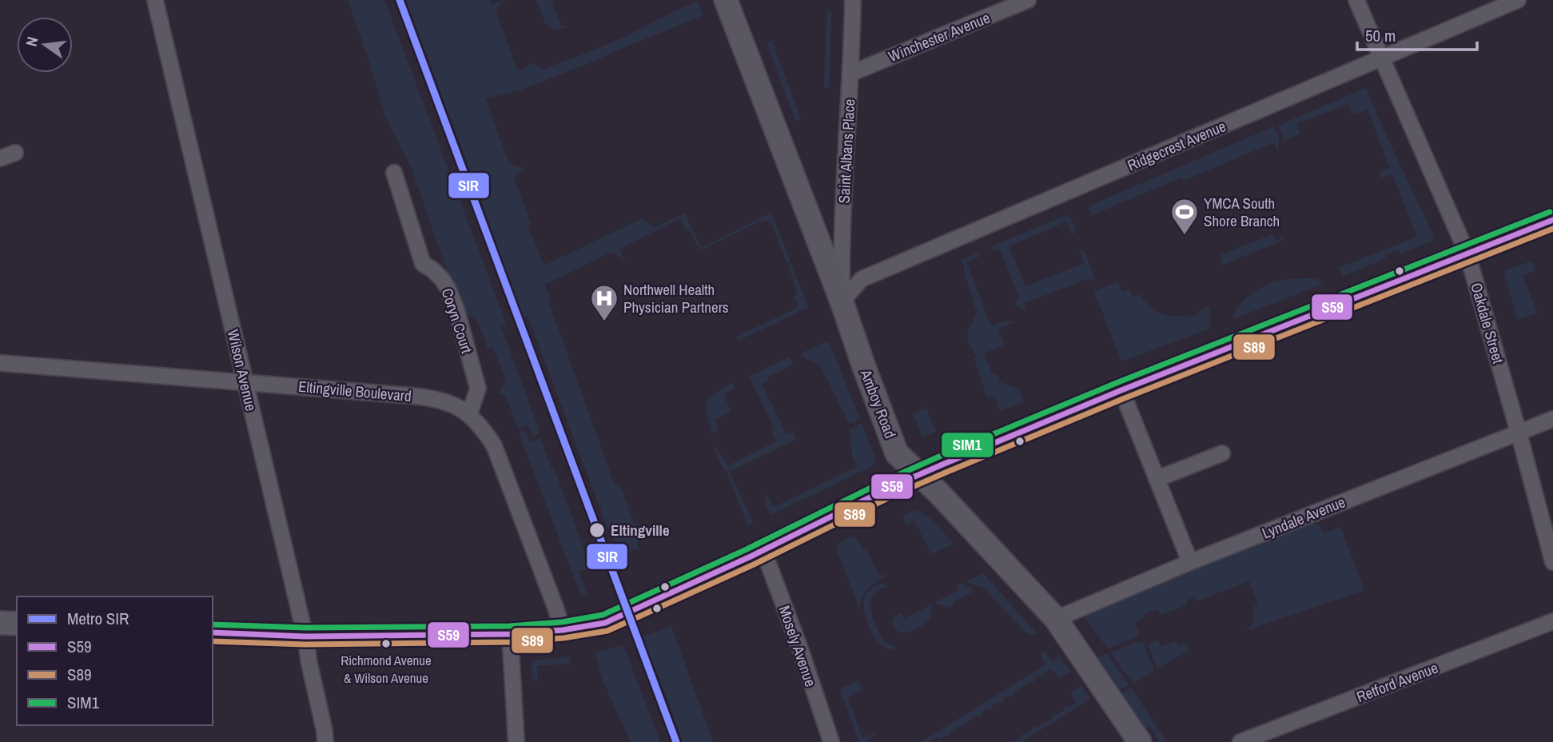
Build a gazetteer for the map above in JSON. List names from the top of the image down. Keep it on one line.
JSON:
{"streets":{"main road":["Amboy Road"],"street":["Winchester Avenue","Ridgecrest Avenue","Saint Albans Place","Coryn Court","Oakdale Street","Wilson Avenue","Eltingville Boulevard","Lyndale Avenue","Mosely Avenue","Retford Avenue"]},"crossings":[["Winchester Avenue","Saint Albans Place"],["Ridgecrest Avenue","Saint Albans Place"],["Ridgecrest Avenue","Oakdale Street"],["Ridgecrest Avenue","Amboy Road"],["Saint Albans Place","Amboy Road"],["Coryn Court","Eltingville Boulevard"],["Oakdale Street","Lyndale Avenue"],["Wilson Avenue","Eltingville Boulevard"],["Amboy Road","Lyndale Avenue"]],"places":{"sports":["YMCA South Shore Branch"],"hospital":["Northwell Health Physician Partners"],"other":["Eltingville","Richmond Avenue & Wilson Avenue"]},"lines":["metro line SIR","transit line SIM1","transit line S59","transit line S89"],"legend":["Metro SIR","S59","S89","SIM1"],"scale_bar":"50 m","north":"left"}
